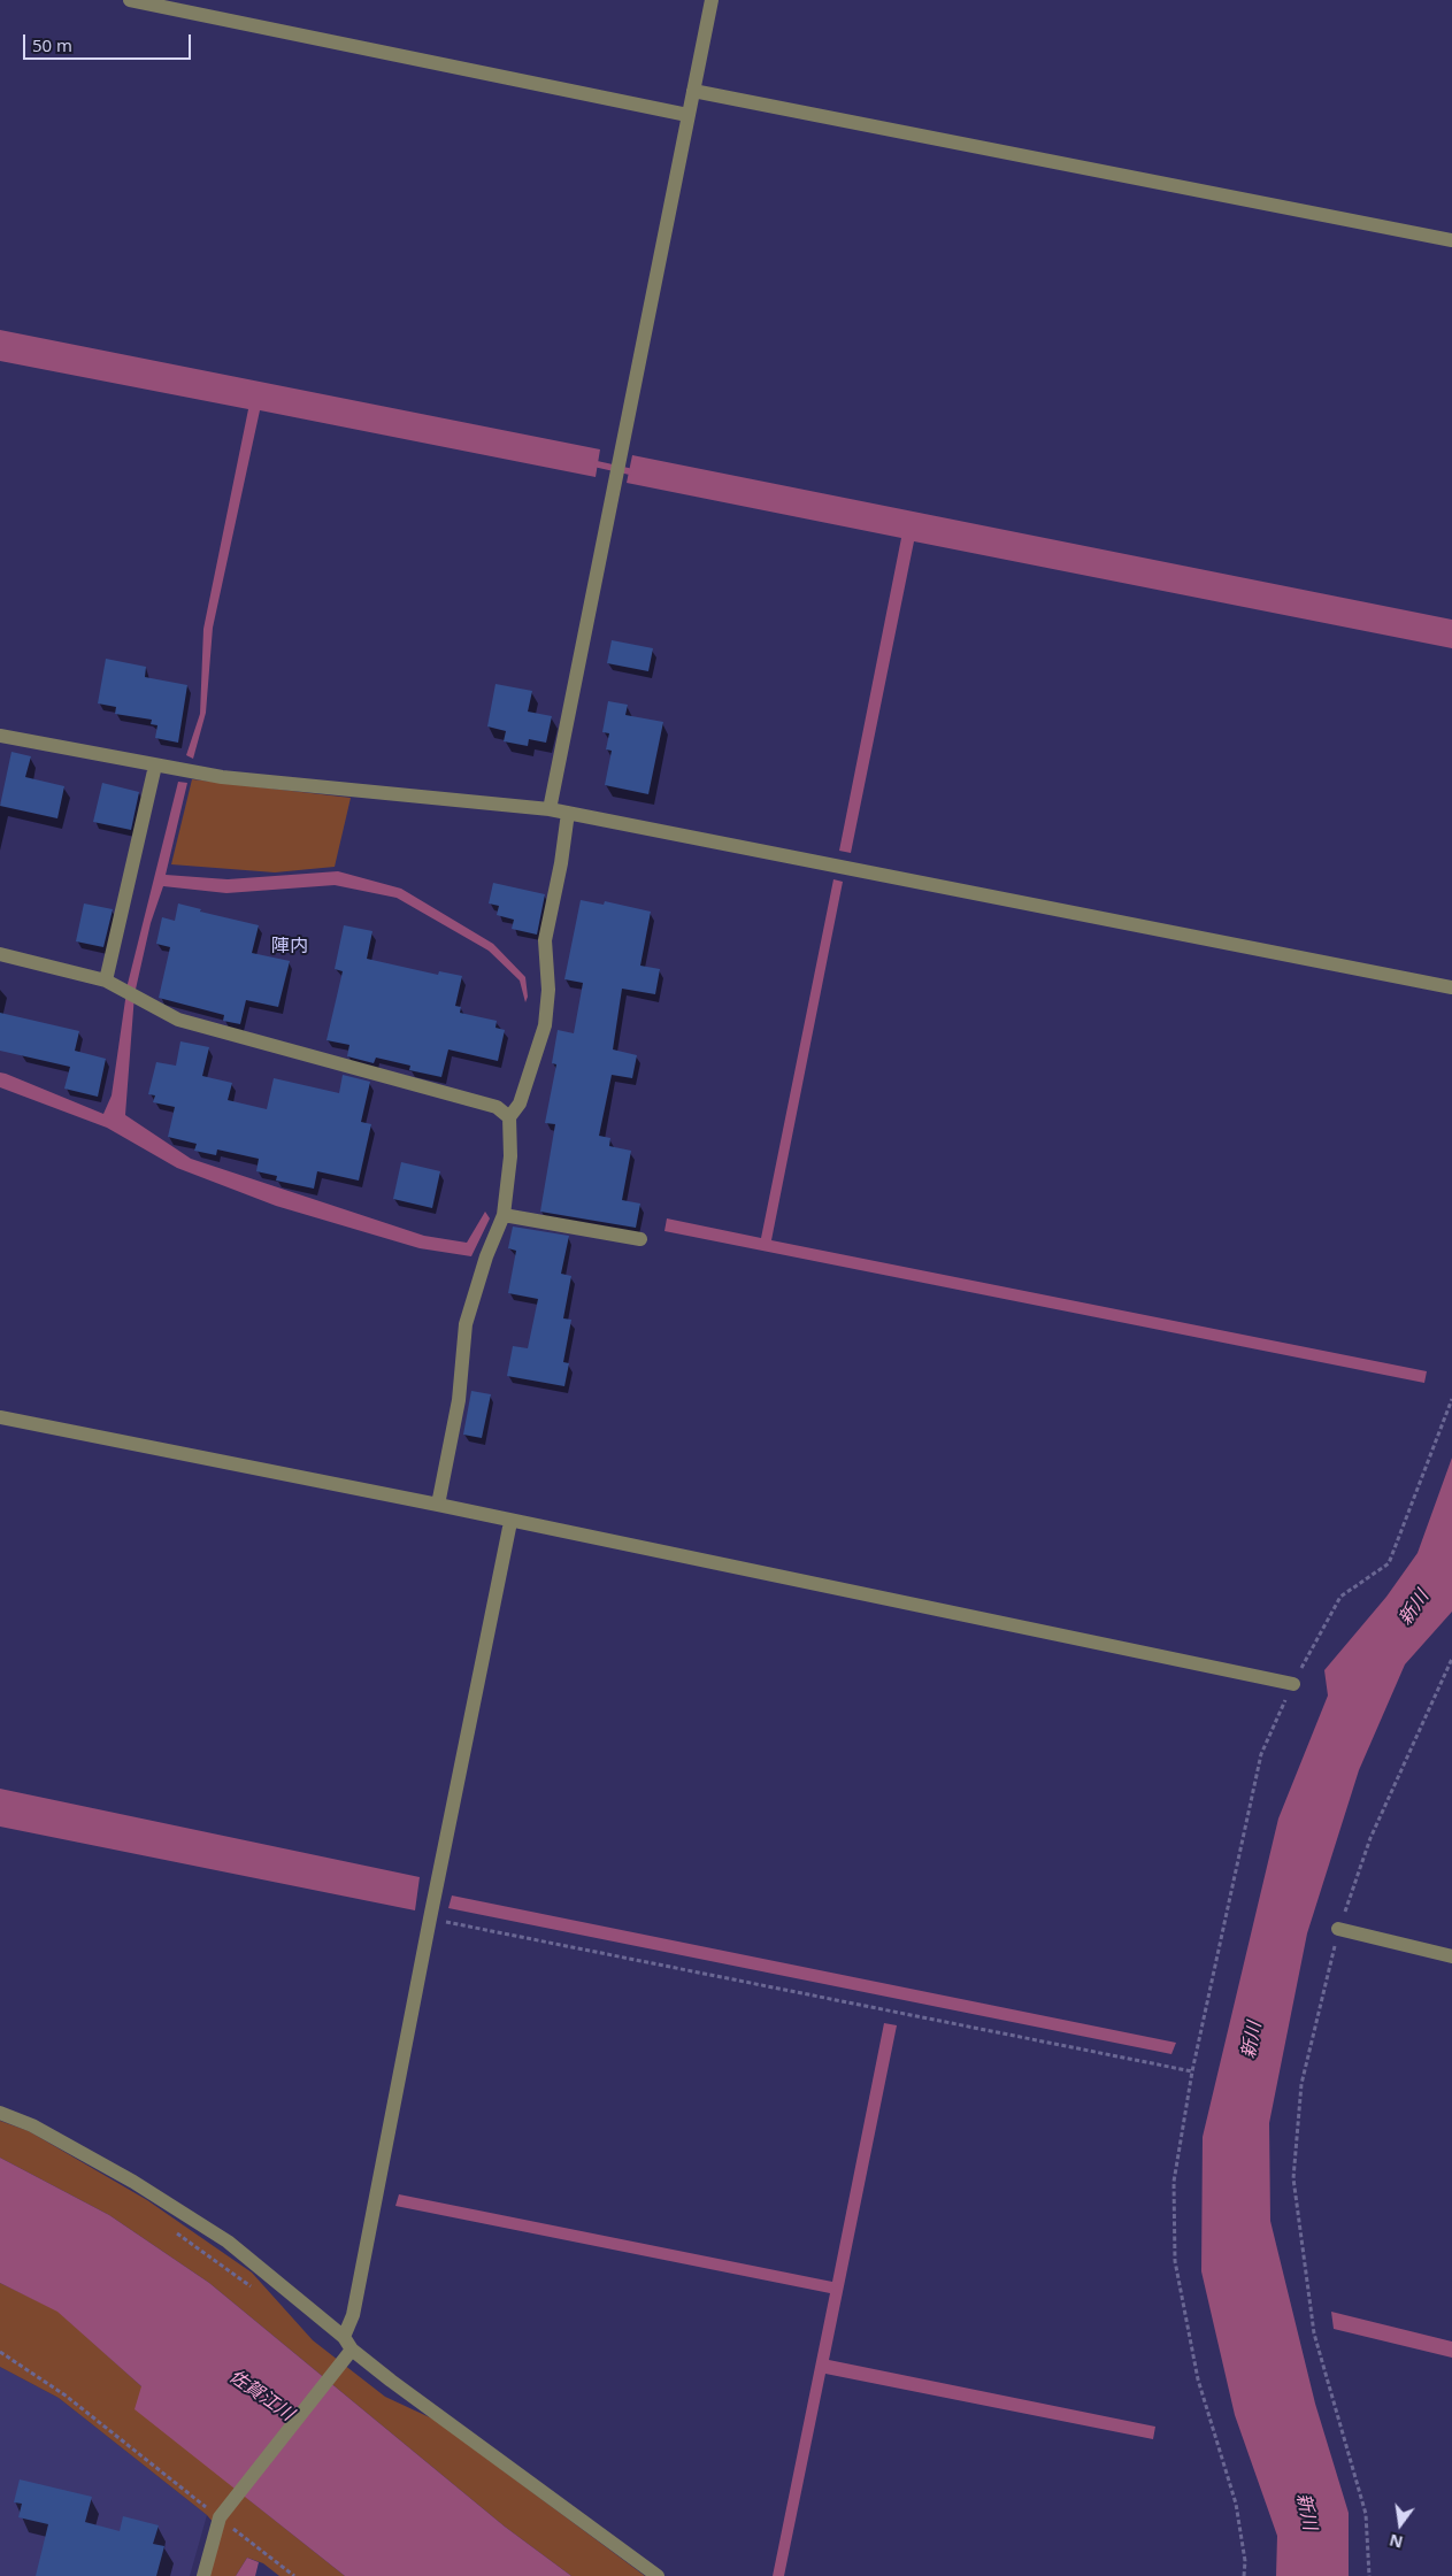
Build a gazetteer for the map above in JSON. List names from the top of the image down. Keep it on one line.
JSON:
{"districts":["陣内"],"water":["新川","佐賀江川"],"scale_bar":"50 m","north":"bottom"}
